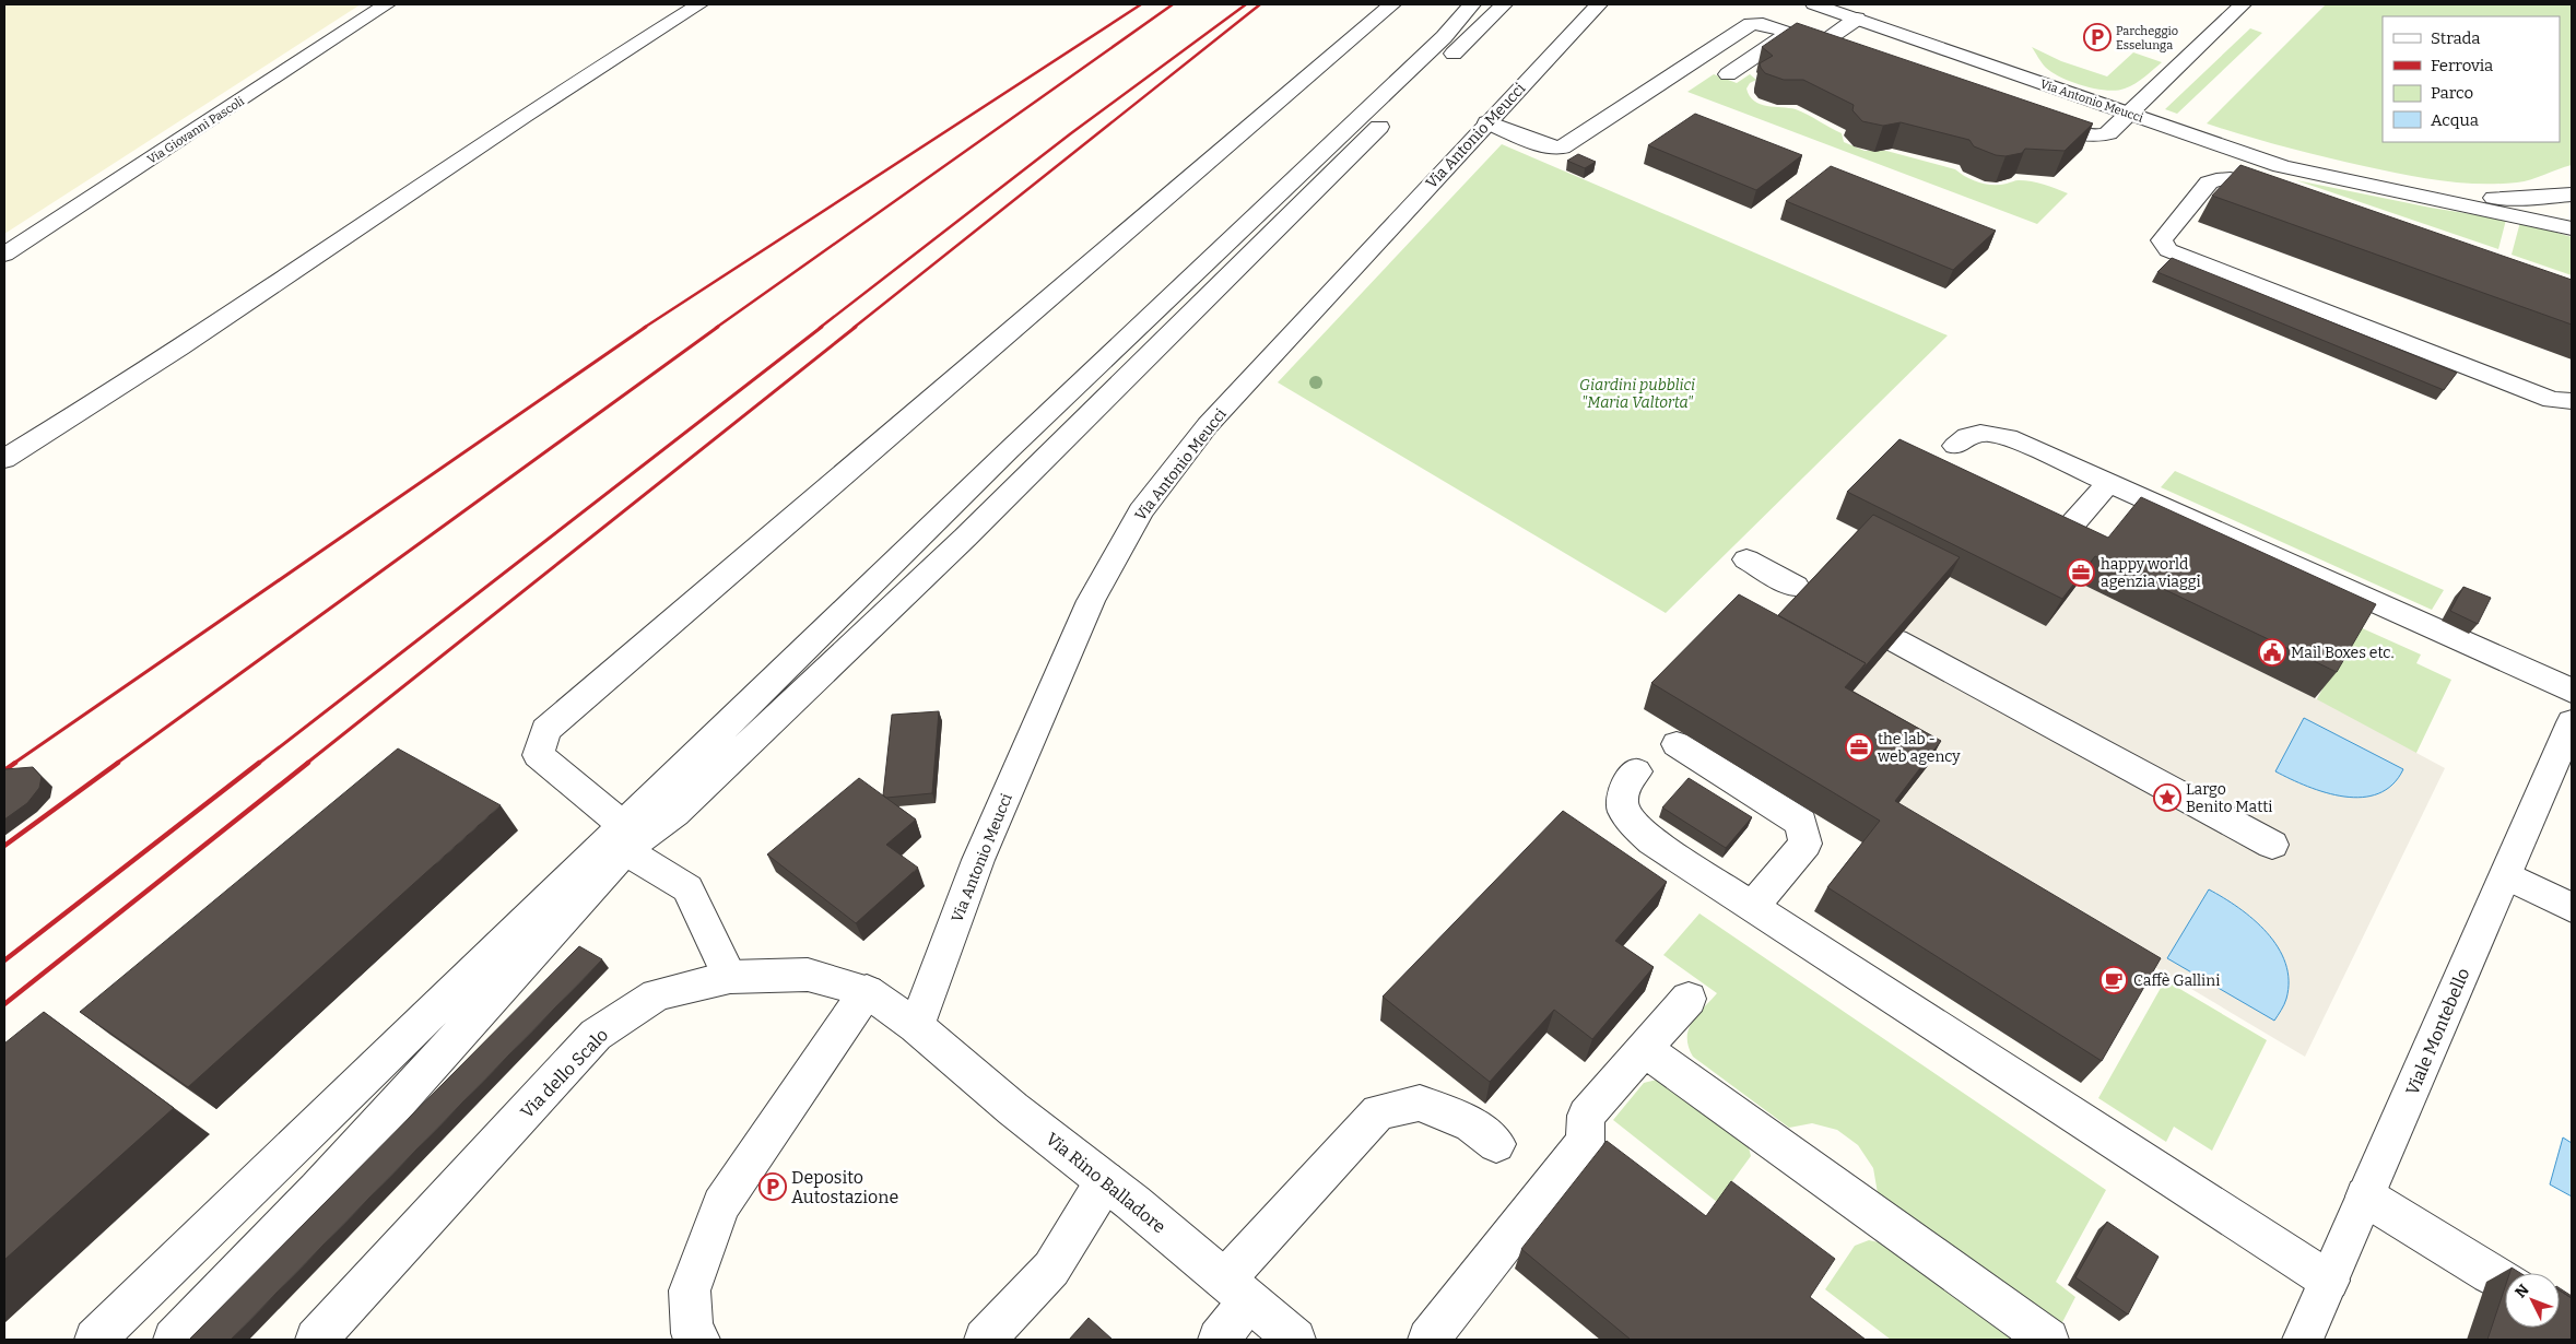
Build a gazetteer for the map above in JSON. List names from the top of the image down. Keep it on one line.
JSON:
{"streets":{"street":["Via Antonio Meucci","Via Giovanni Pascoli","Viale Montebello","Via dello Scalo","Via Rino Balladore"]},"crossings":[["Via Antonio Meucci","Via dello Scalo"],["Via Antonio Meucci","Via Rino Balladore"],["Via dello Scalo","Via Rino Balladore"]],"parks":["Giardini pubblici \"Maria Valtorta\""],"places":{"parking":["Parcheggio Esselunga","Deposito Autostazione"],"office":["happy world agenzia viaggi","the lab - web agency"],"public building":["Mail Boxes etc."],"place":["Largo Benito Matti"],"cafe":["Caffè Gallini"]},"legend":["Strada","Ferrovia","Parco","Acqua"],"north":"top left"}
